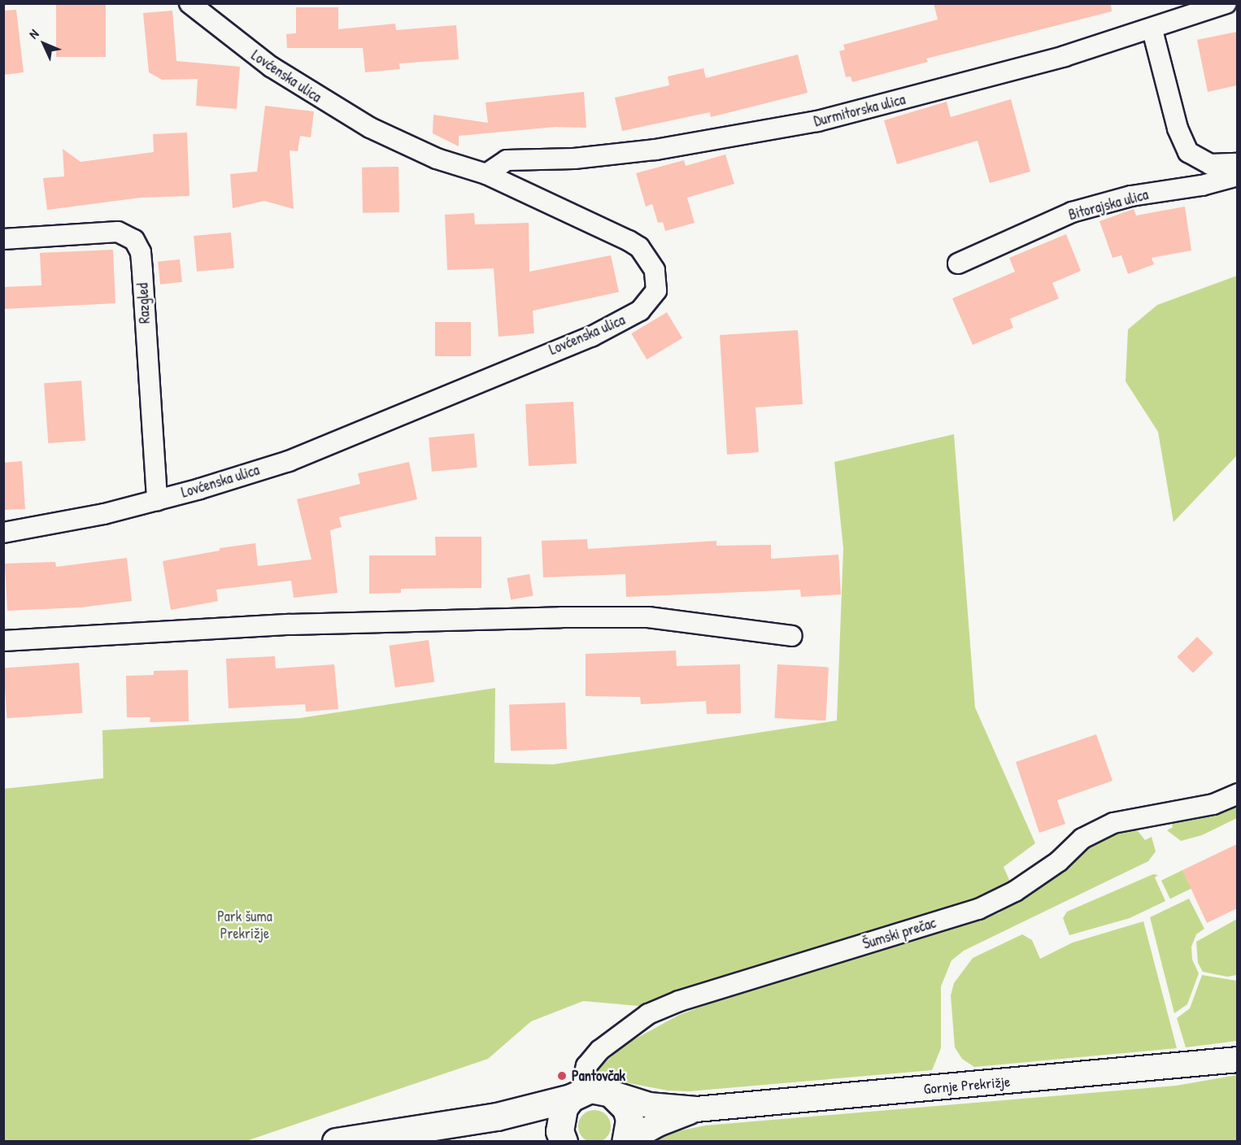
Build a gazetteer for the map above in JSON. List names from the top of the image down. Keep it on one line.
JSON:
{"streets":{"street":["Lovćenska ulica","Durmitorska ulica","Bitorajska ulica","Razgled","Šumski prečac","Gornje Prekrižje"]},"crossings":[["Lovćenska ulica","Durmitorska ulica"],["Lovćenska ulica","Razgled"]],"parks":["Park šuma Prekrižje"],"places":["Pantovčak"],"north":"top left"}
